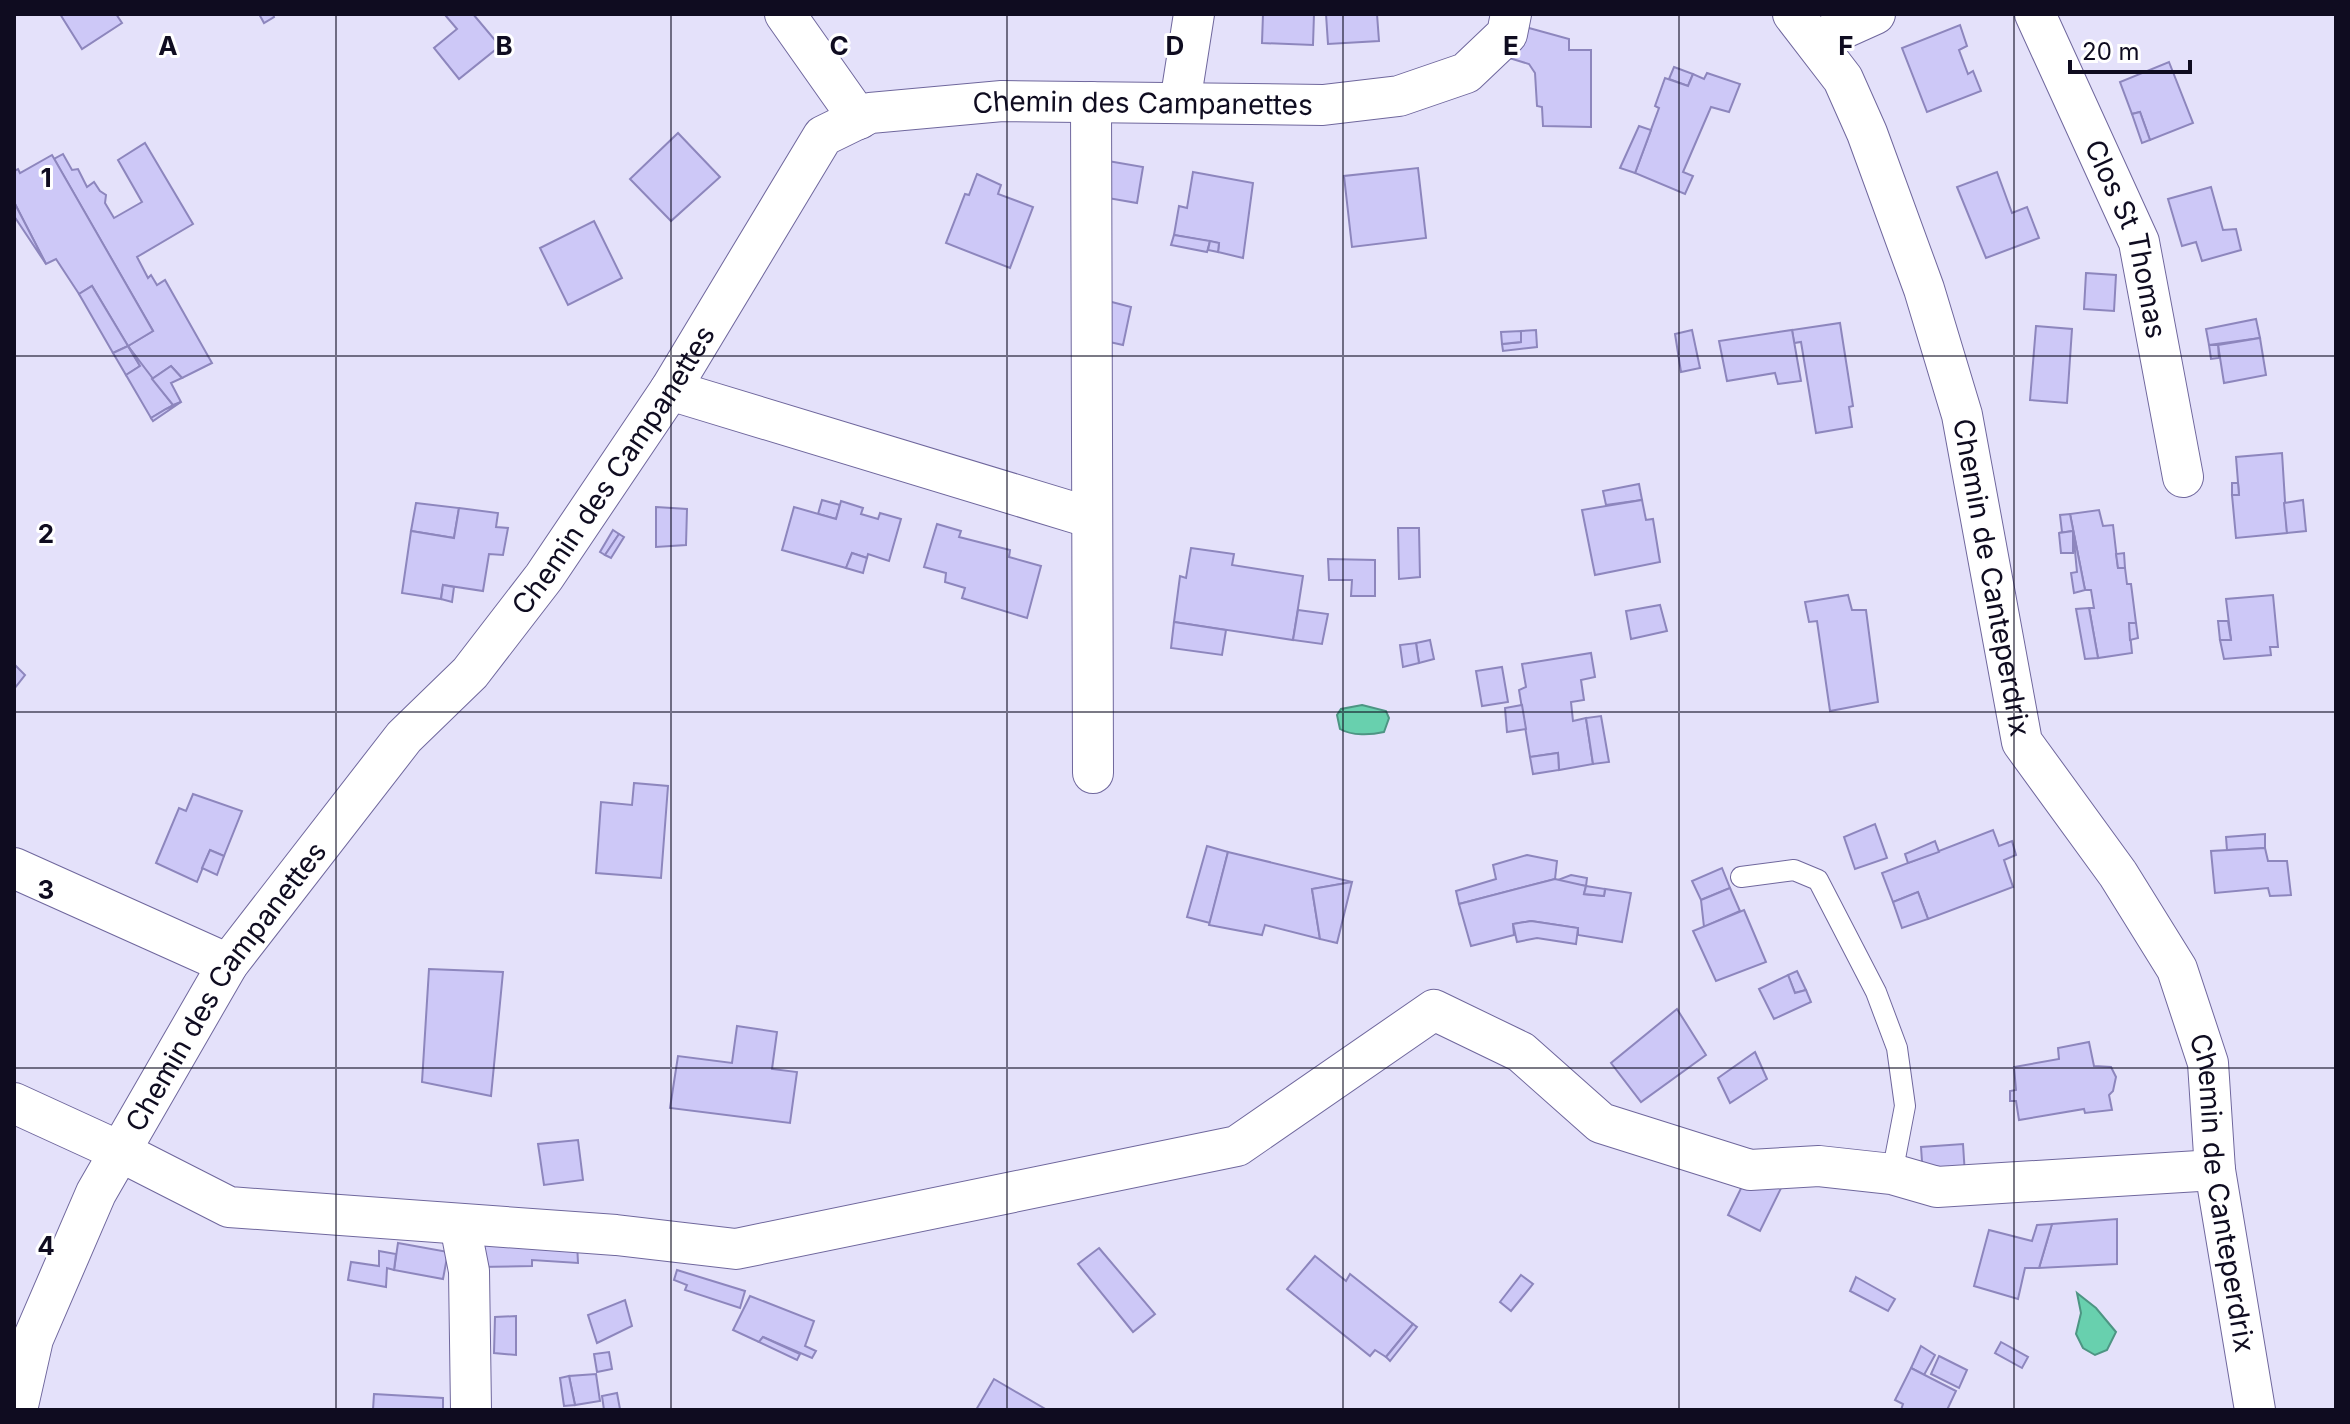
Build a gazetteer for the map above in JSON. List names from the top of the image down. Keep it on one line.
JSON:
{"streets":{"street":["Chemin des Campanettes","Clos St Thomas","Chemin de Canteperdrix"]},"scale_bar":"20 m","grid":{"columns":["A","B","C","D","E","F"],"rows":["1","2","3","4"]}}
